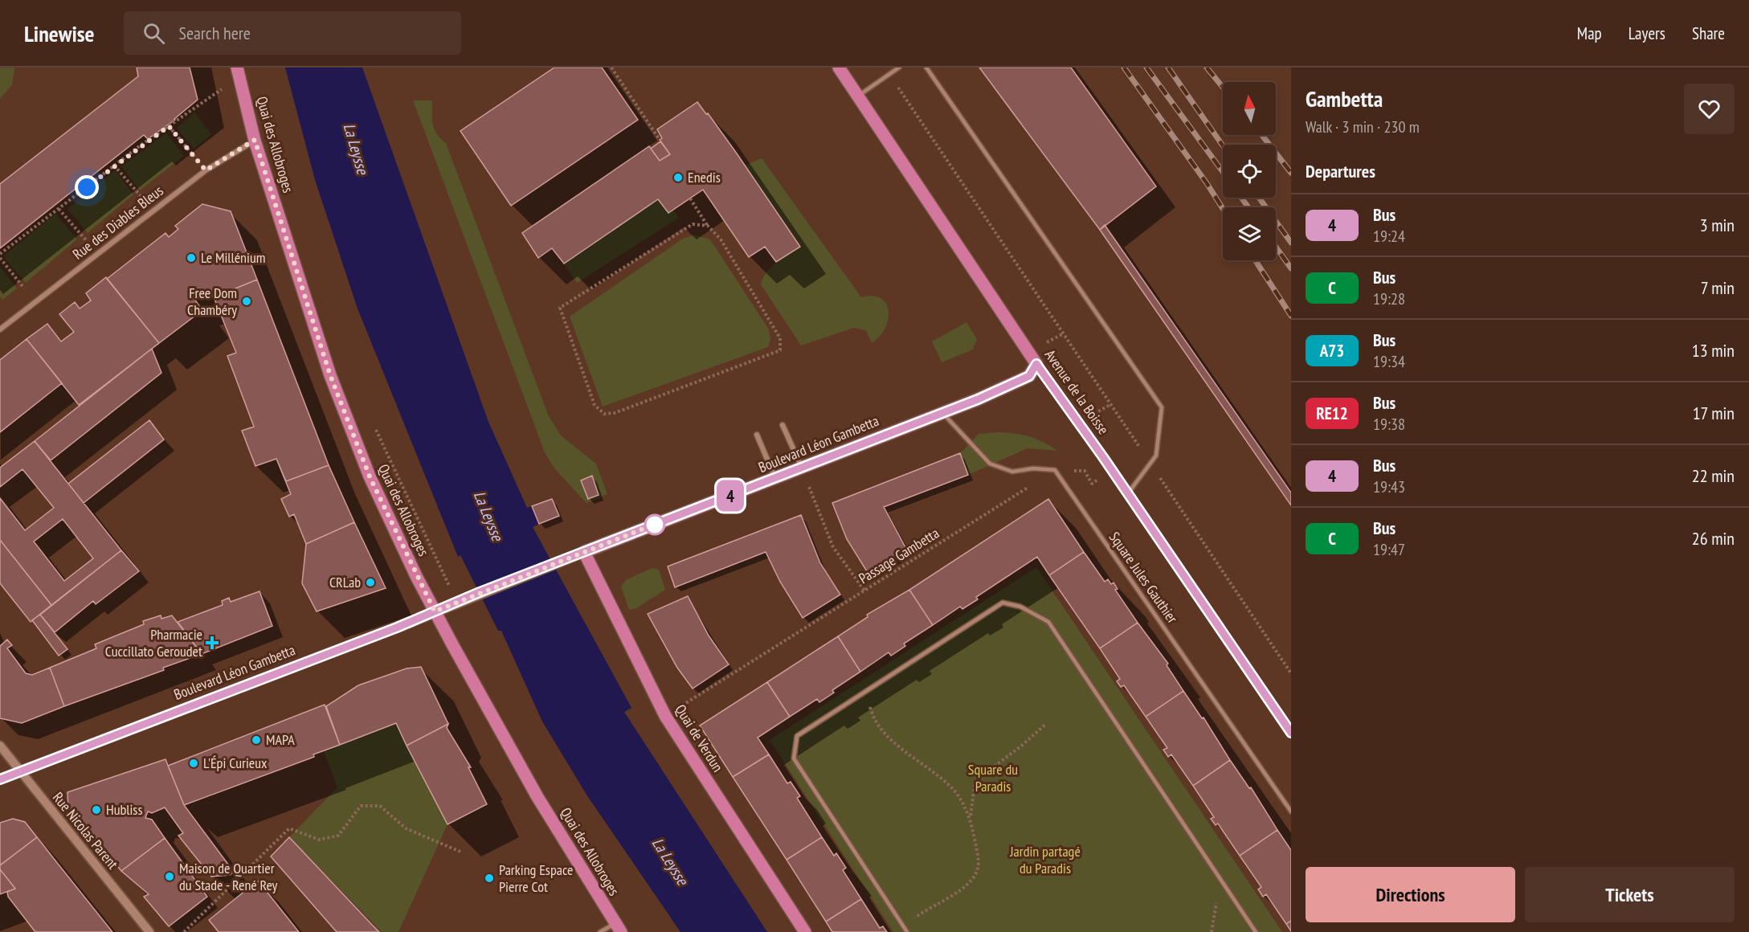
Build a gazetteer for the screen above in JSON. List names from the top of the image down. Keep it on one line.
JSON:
{"streets":{"main road":["Quai des Allobroges","Avenue de la Boisse","Boulevard Léon Gambetta","Quai de Verdun"],"street":["Rue des Diables Bleus","Rue Nicolas Parent"],"lane":["Square Jules Gauthier"],"path":["Passage Gambetta"]},"crossings":[["Quai des Allobroges","Rue des Diables Bleus"],["Quai des Allobroges","Boulevard Léon Gambetta"],["Avenue de la Boisse","Boulevard Léon Gambetta"],["Boulevard Léon Gambetta","Quai de Verdun"],["Boulevard Léon Gambetta","Rue Nicolas Parent"],["Passage Gambetta","Square Jules Gauthier"],["Passage Gambetta","Quai de Verdun"]],"water":["La Leysse"],"parks":["Square du Paradis","Jardin partagé du Paradis"],"places":{"other":["Enedis","Le Millénium","Free Dom Chambéry","CRLab","MAPA","L'Épi Curieux","Hubliss","Maison de Quartier du Stade - René Rey","Parking Espace Pierre Cot"],"health":["Pharmacie Cuccillato Geroudet"]},"lines":["bus line 4"],"north":"top","page":{"header":"Linewise","search":"Search here","nav":["Map","Layers","Share"],"on_map":"4","heading":[["Gambetta","Walk · 3 min · 230 m"],"Departures"],"list":[{"mark":"4","name":"Bus","note":"19:24","value":"3 min"},{"mark":"C","name":"Bus","note":"19:28","value":"7 min"},{"mark":"A73","name":"Bus","note":"19:34","value":"13 min"},{"mark":"RE12","name":"Bus","note":"19:38","value":"17 min"},{"mark":"4","name":"Bus","note":"19:43","value":"22 min"},{"mark":"C","name":"Bus","note":"19:47","value":"26 min"}],"buttons":["Directions","Tickets"]}}
